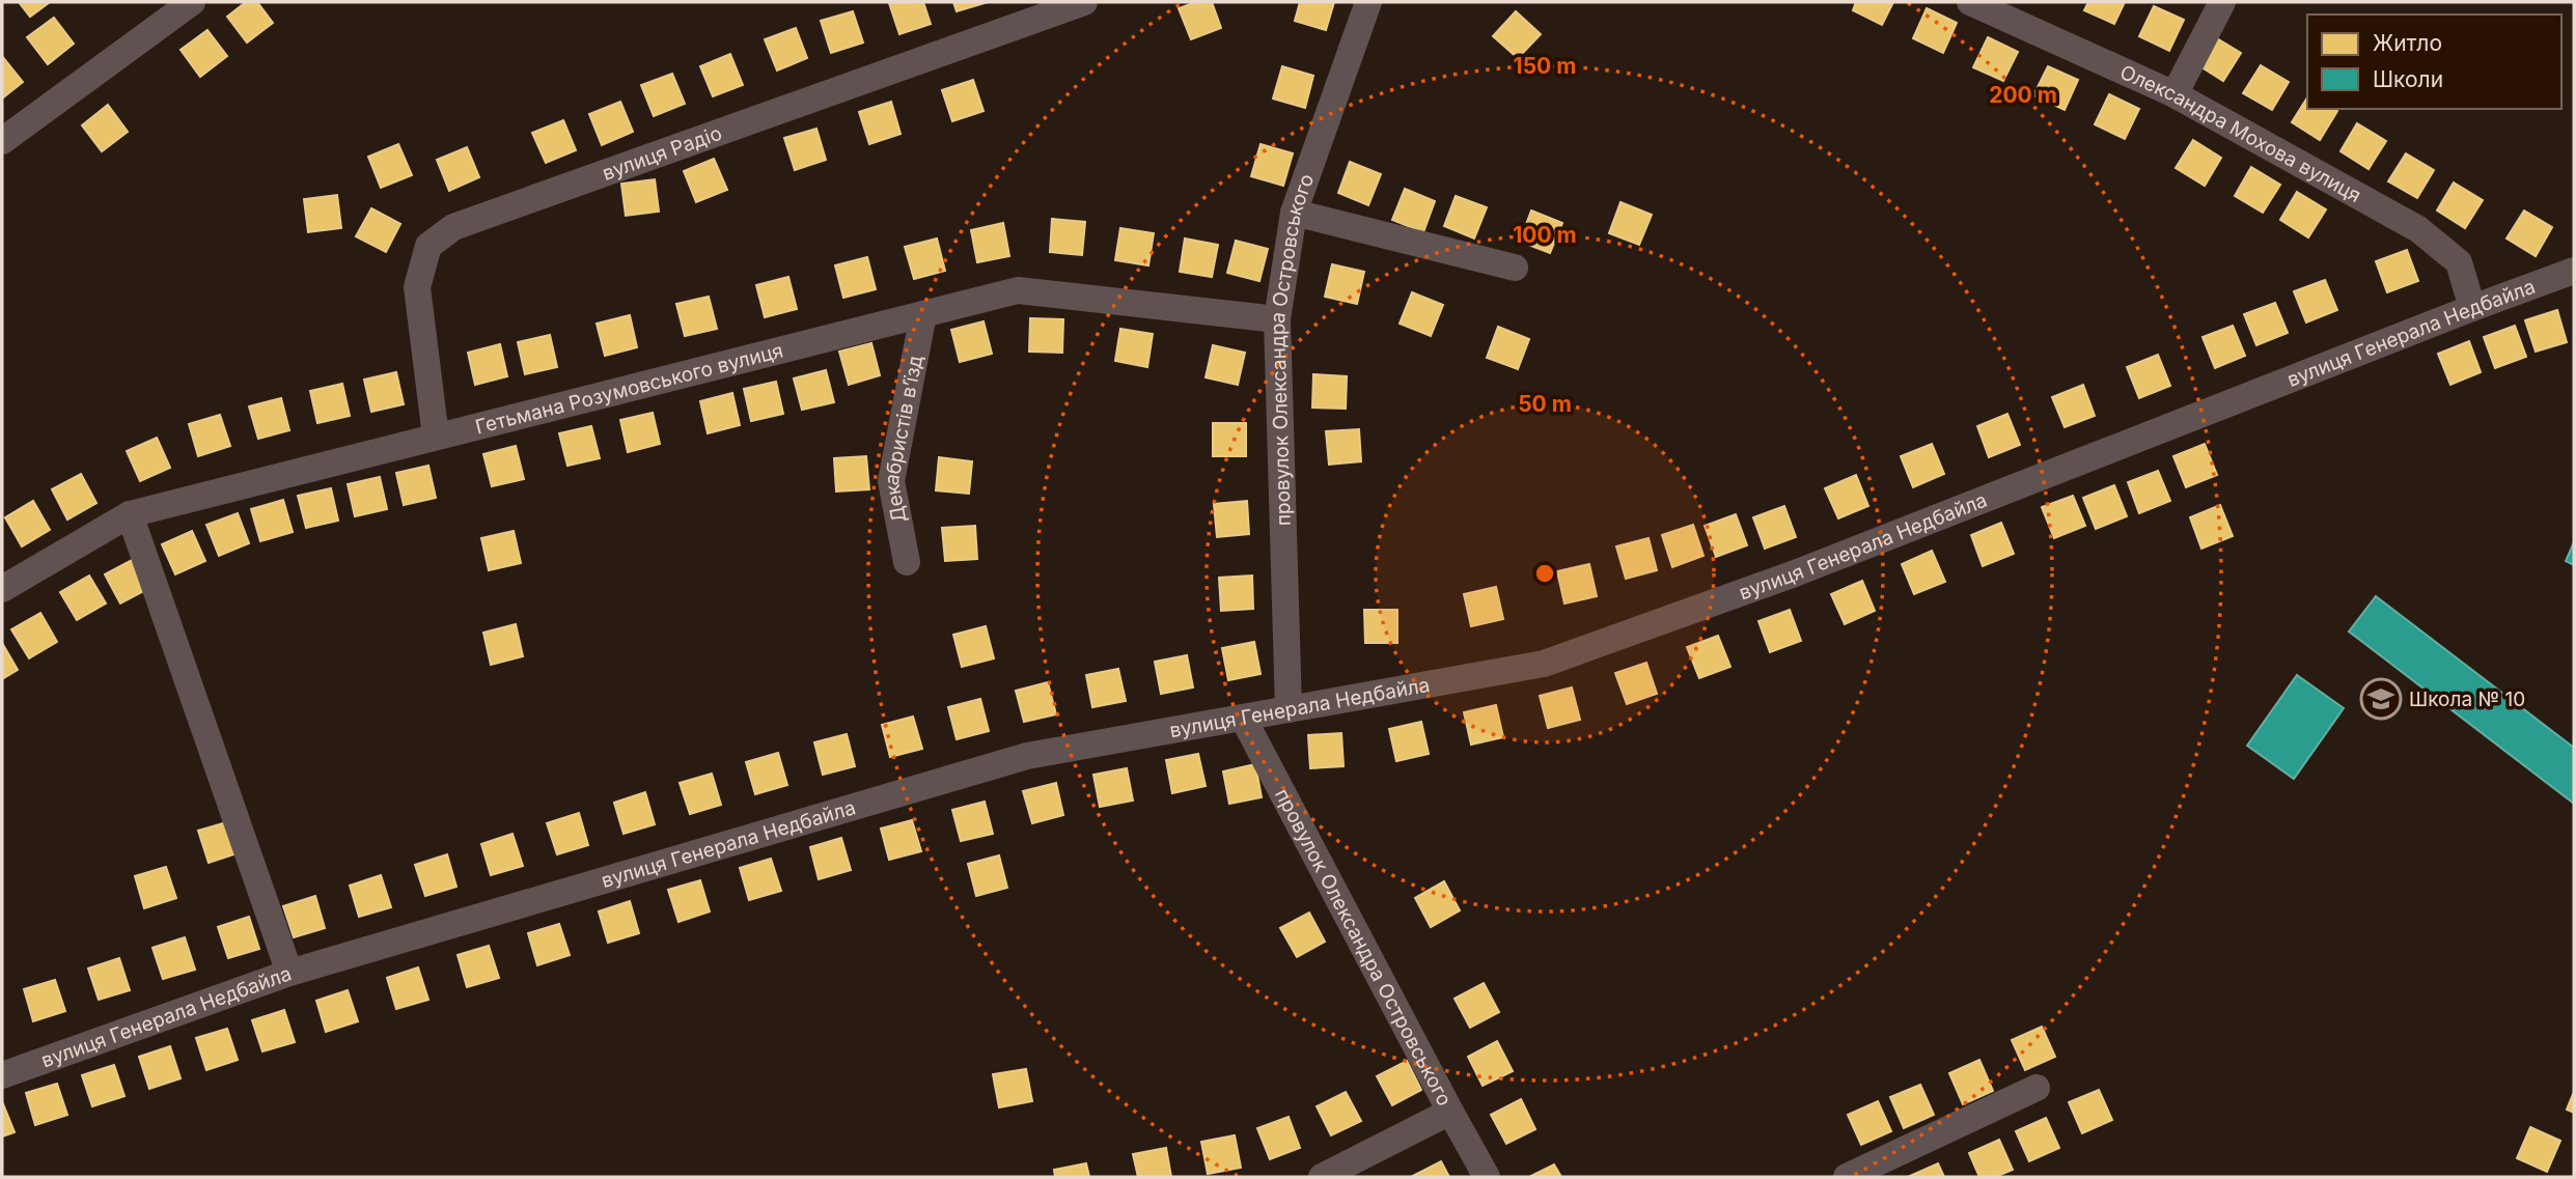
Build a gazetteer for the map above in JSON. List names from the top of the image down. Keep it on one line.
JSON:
{"streets":{"street":["Олександра Мохова вулиця","вулиця Радіо","вулиця Генерала Недбайла","провулок Олександра Островського","Гетьмана Розумовського вулиця","Декабристів в’їзд"]},"crossings":[["Олександра Мохова вулиця","вулиця Генерала Недбайла"],["вулиця Радіо","Гетьмана Розумовського вулиця"],["вулиця Генерала Недбайла","провулок Олександра Островського"],["провулок Олександра Островського","Гетьмана Розумовського вулиця"],["Гетьмана Розумовського вулиця","Декабристів в’їзд"]],"places":{"school or university":["Школа № 10"]},"legend":["Житло","Школи"],"rings":["150 m","200 m","100 m","50 m"]}
